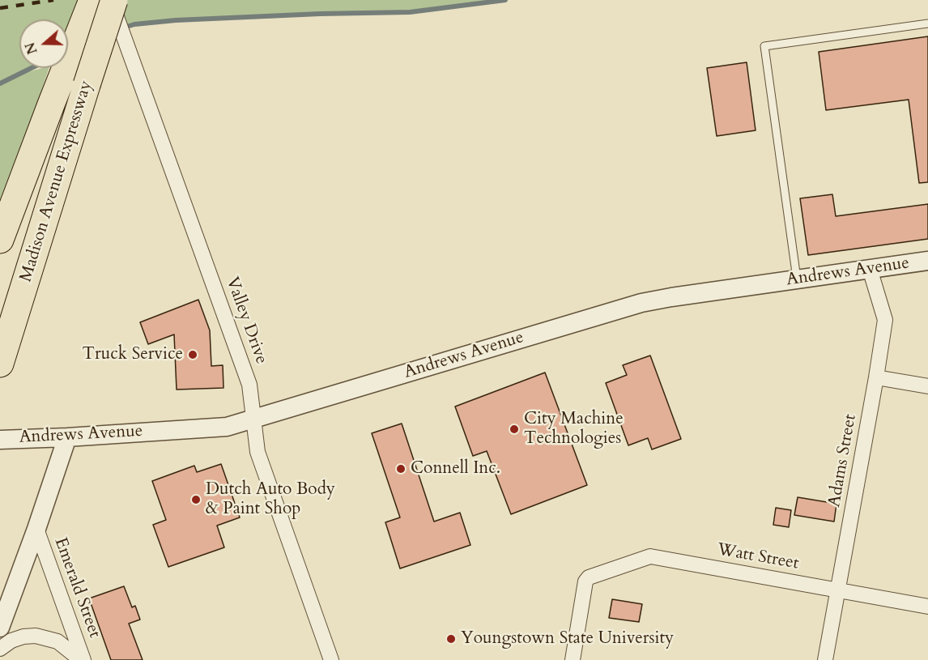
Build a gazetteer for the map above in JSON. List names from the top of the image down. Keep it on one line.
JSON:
{"streets":{"highway":["Madison Avenue Expressway"],"street":["Andrews Avenue","Valley Drive","Adams Street","Watt Street","Emerald Street"]},"crossings":[["Madison Avenue Expressway","Valley Drive"],["Andrews Avenue","Valley Drive"],["Andrews Avenue","Adams Street"],["Adams Street","Watt Street"]],"places":["Truck Service","City Machine Technologies","Connell Inc.","Dutch Auto Body & Paint Shop","Youngstown State University"],"north":"left"}
